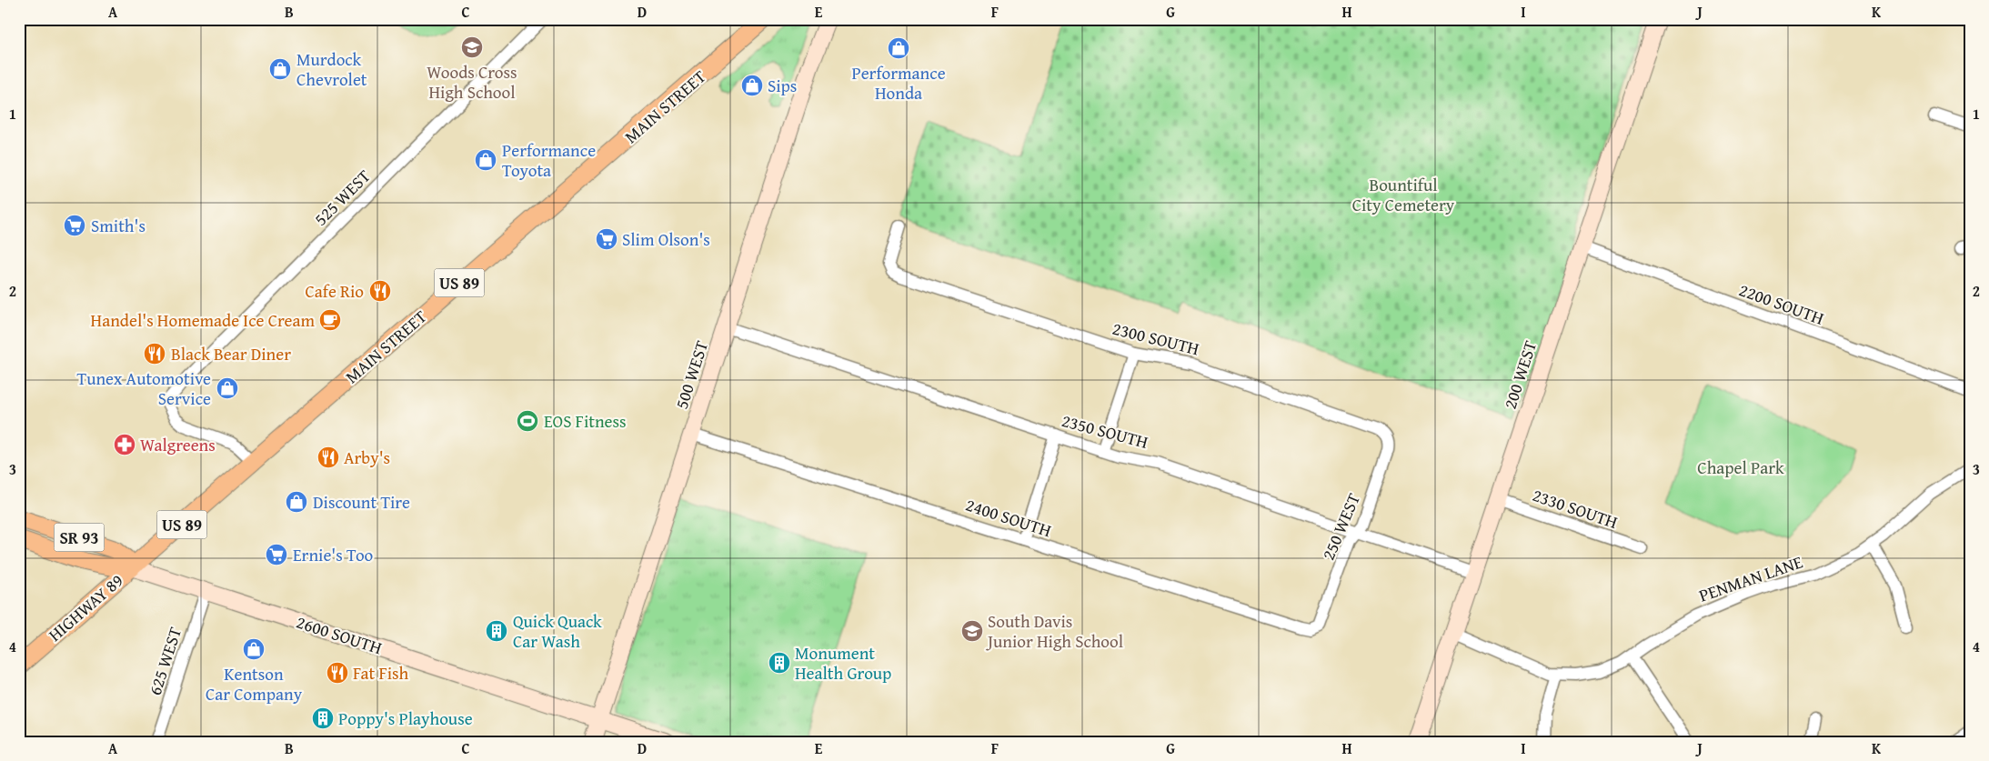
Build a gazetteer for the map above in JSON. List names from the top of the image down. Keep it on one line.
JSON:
{"streets":{"main road":["MAIN STREET","US 89","SR 93","HIGHWAY 89"],"street":["525 WEST","2200 SOUTH","2300 SOUTH","500 WEST","200 WEST","2350 SOUTH","2330 SOUTH","2400 SOUTH","250 WEST","PENMAN LANE","2600 SOUTH","625 WEST"]},"crossings":[["MAIN STREET","525 WEST"],["MAIN STREET","SR 93"],["MAIN STREET","HIGHWAY 89"],["MAIN STREET","2600 SOUTH"],["2200 SOUTH","200 WEST"],["2300 SOUTH","250 WEST"],["500 WEST","2350 SOUTH"],["500 WEST","2400 SOUTH"],["500 WEST","2600 SOUTH"],["200 WEST","2350 SOUTH"],["200 WEST","2330 SOUTH"],["200 WEST","PENMAN LANE"],["2350 SOUTH","250 WEST"],["2400 SOUTH","250 WEST"],["SR 93","HIGHWAY 89"],["SR 93","2600 SOUTH"],["HIGHWAY 89","2600 SOUTH"],["2600 SOUTH","625 WEST"]],"parks":["Bountiful City Cemetery","Chapel Park"],"places":{"school or university":["Woods Cross High School","South Davis Junior High School"],"shop":["Performance Honda","Murdock Chevrolet","Sips","Performance Toyota","Tunex Automotive Service","Discount Tire","Kentson Car Company"],"supermarket":["Smith's","Slim Olson's","Ernie's Too"],"restaurant":["Cafe Rio","Black Bear Diner","Arby's","Fat Fish"],"cafe":["Handel's Homemade Ice Cream"],"sports":["EOS Fitness"],"pharmacy":["Walgreens"],"building":["Quick Quack Car Wash","Monument Health Group","Poppy's Playhouse"]},"grid":{"columns":["A","B","C","D","E","F","G","H","I","J","K"],"rows":["1","2","3","4"]}}
